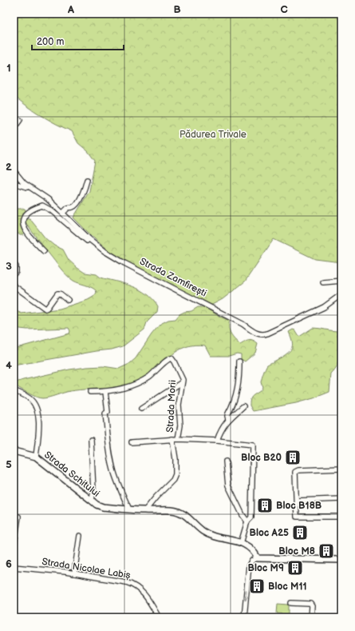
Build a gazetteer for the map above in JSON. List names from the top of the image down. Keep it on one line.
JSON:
{"streets":{"main road":["Strada Schitului"],"street":["Strada Zamfirești","Strada Morii","Strada Nicolae Labiș"]},"crossings":[["Strada Morii","Strada Schitului"]],"parks":["Pădurea Trivale"],"places":{"building":["Bloc B20","Bloc B18B","Bloc A25","Bloc M8","Bloc M9","Bloc M11"]},"scale_bar":"200 m","grid":{"columns":["A","B","C"],"rows":["1","2","3","4","5","6"]}}
